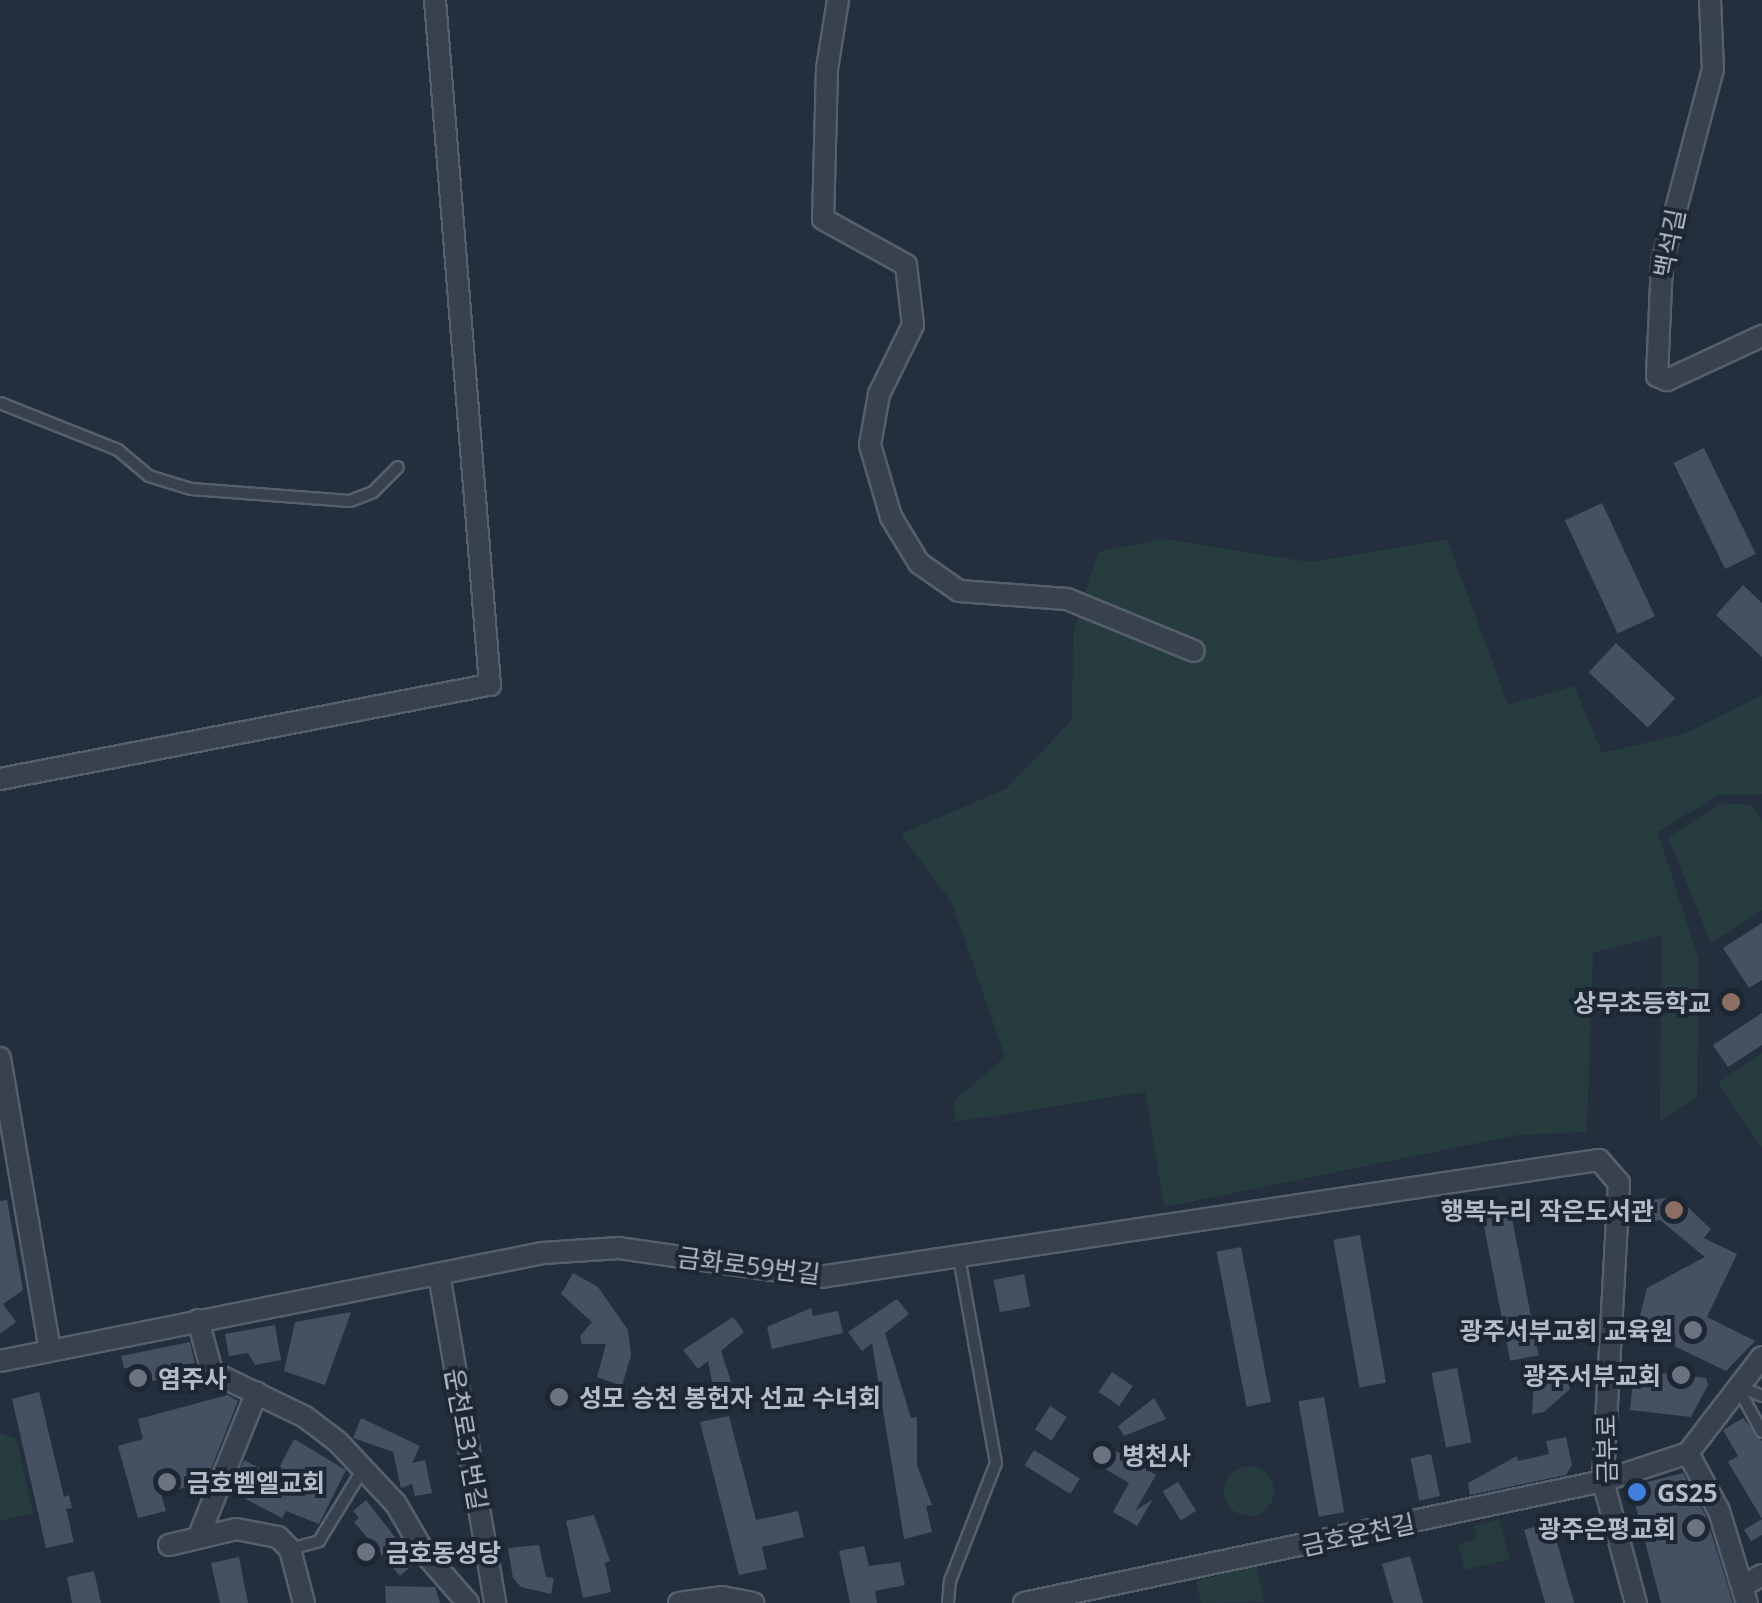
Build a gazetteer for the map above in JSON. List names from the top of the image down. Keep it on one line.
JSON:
{"streets":{"street":["백석길","금화로59번길","운천로31번길","금부로","금호운천길"]},"crossings":[["금화로59번길","운천로31번길"],["금화로59번길","금부로"],["금부로","금호운천길"]],"places":["상무초등학교","행복누리 작은도서관","광주서부교회 교육원","광주서부교회","염주사","성모 승천 봉헌자 선교 수녀회","병천사","금호벧엘교회","GS25","광주은평교회","금호동성당"]}
